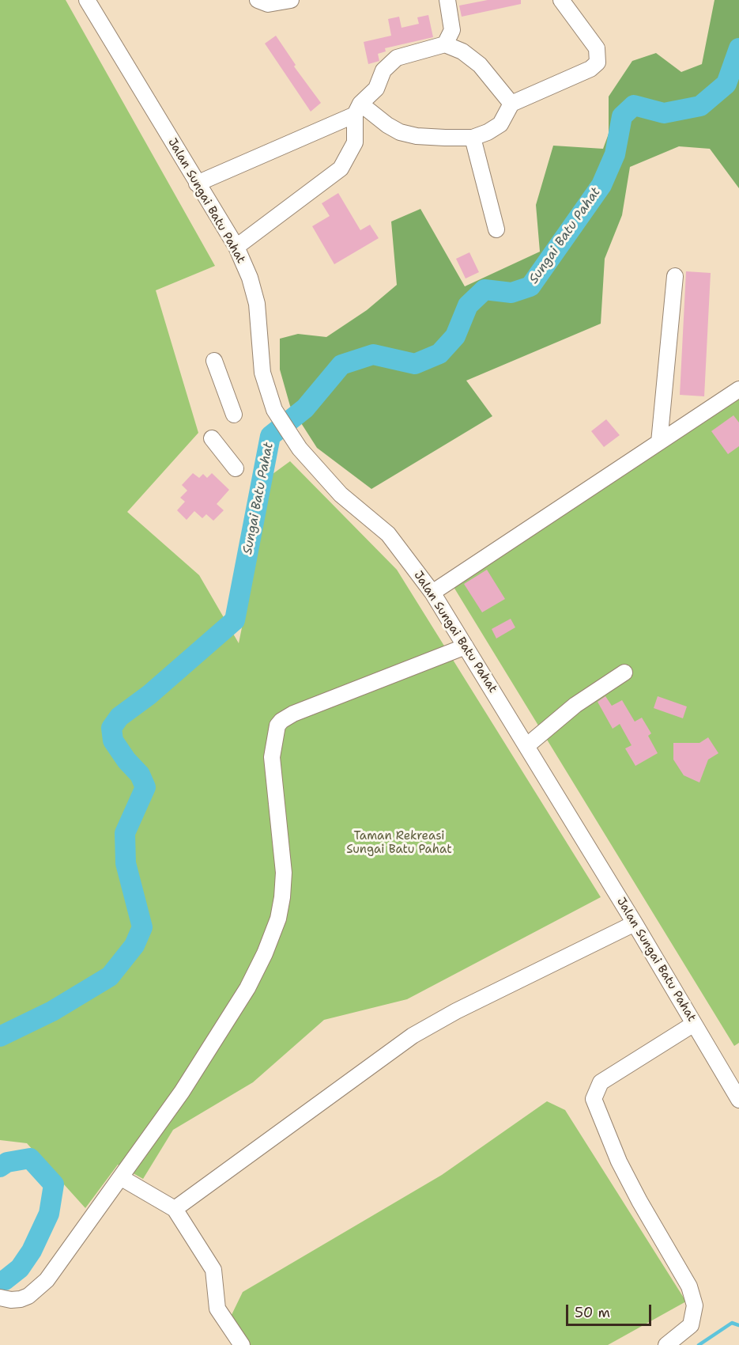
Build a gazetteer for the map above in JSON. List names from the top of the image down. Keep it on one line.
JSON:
{"streets":{"street":["Jalan Sungai Batu Pahat"]},"water":["Sungai Batu Pahat"],"parks":["Taman Rekreasi Sungai Batu Pahat"],"scale_bar":"50 m"}
